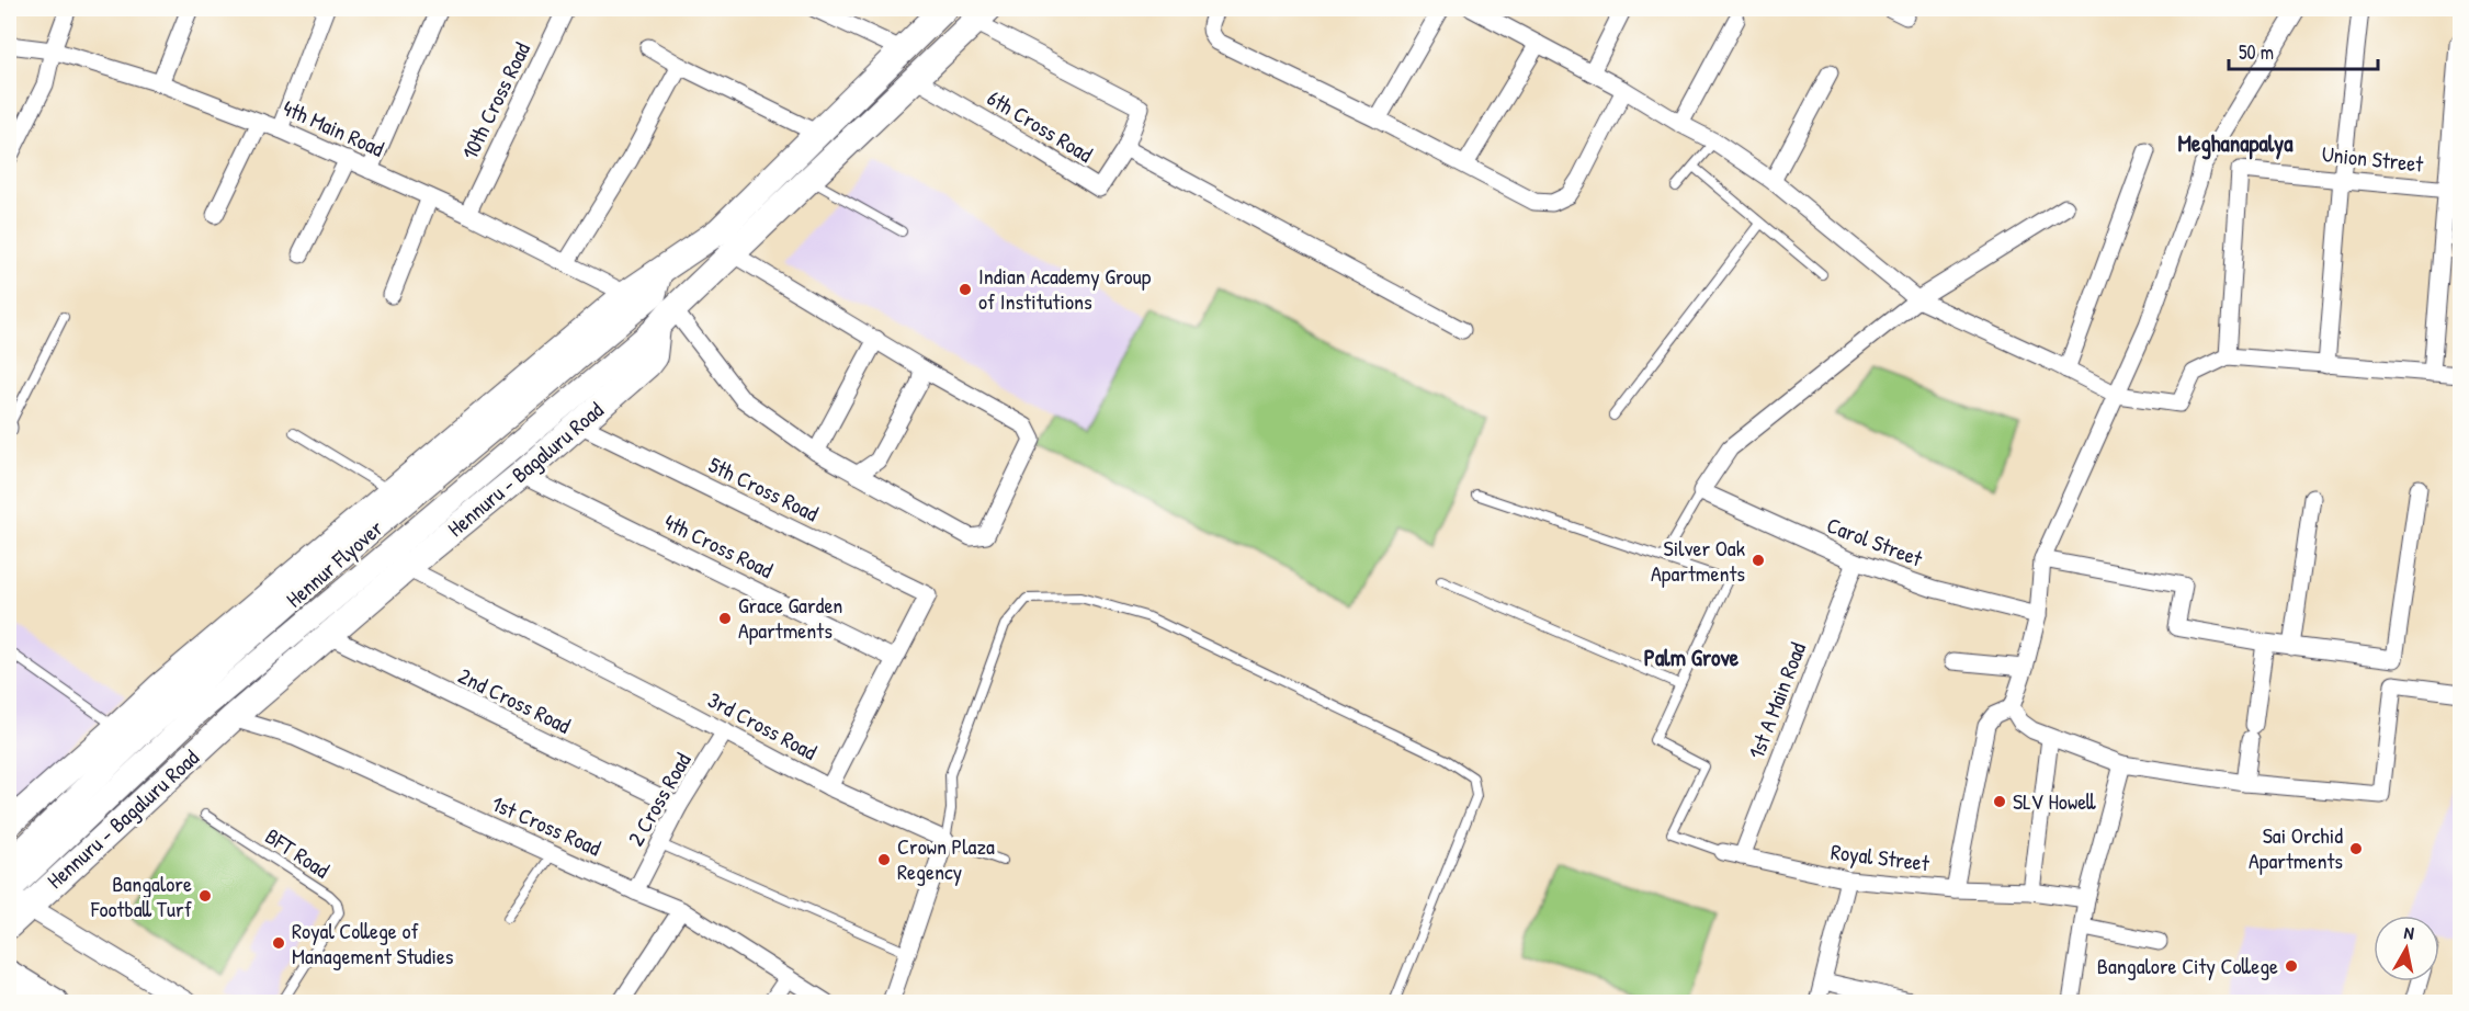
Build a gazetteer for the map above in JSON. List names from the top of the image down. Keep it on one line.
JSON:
{"streets":{"main road":["Hennuru - Bagaluru Road","Hennur Flyover"],"street":["10th Cross Road","6th Cross Road","4th Main Road","Union Street","5th Cross Road","Carol Street","4th Cross Road","2nd Cross Road","1st A Main Road","3rd Cross Road","2 Cross Road","1st Cross Road","Royal Street"],"lane":["BFT Road"]},"crossings":[["10th Cross Road","4th Main Road"],["Hennuru - Bagaluru Road","5th Cross Road"],["Hennuru - Bagaluru Road","4th Cross Road"],["Hennuru - Bagaluru Road","Hennur Flyover"],["Hennuru - Bagaluru Road","2nd Cross Road"],["Hennuru - Bagaluru Road","3rd Cross Road"],["Hennuru - Bagaluru Road","1st Cross Road"],["5th Cross Road","4th Cross Road"],["Carol Street","1st A Main Road"],["2nd Cross Road","2 Cross Road"],["1st A Main Road","Royal Street"],["3rd Cross Road","2 Cross Road"],["2 Cross Road","1st Cross Road"]],"districts":["Meghanapalya","Palm Grove"],"places":["Indian Academy Group of Institutions","Silver Oak Apartments","Grace Garden Apartments","SLV Howell","Sai Orchid Apartments","Crown Plaza Regency","Bangalore Football Turf","Royal College of Management Studies","Bangalore City College"],"scale_bar":"50 m","north":"top"}
